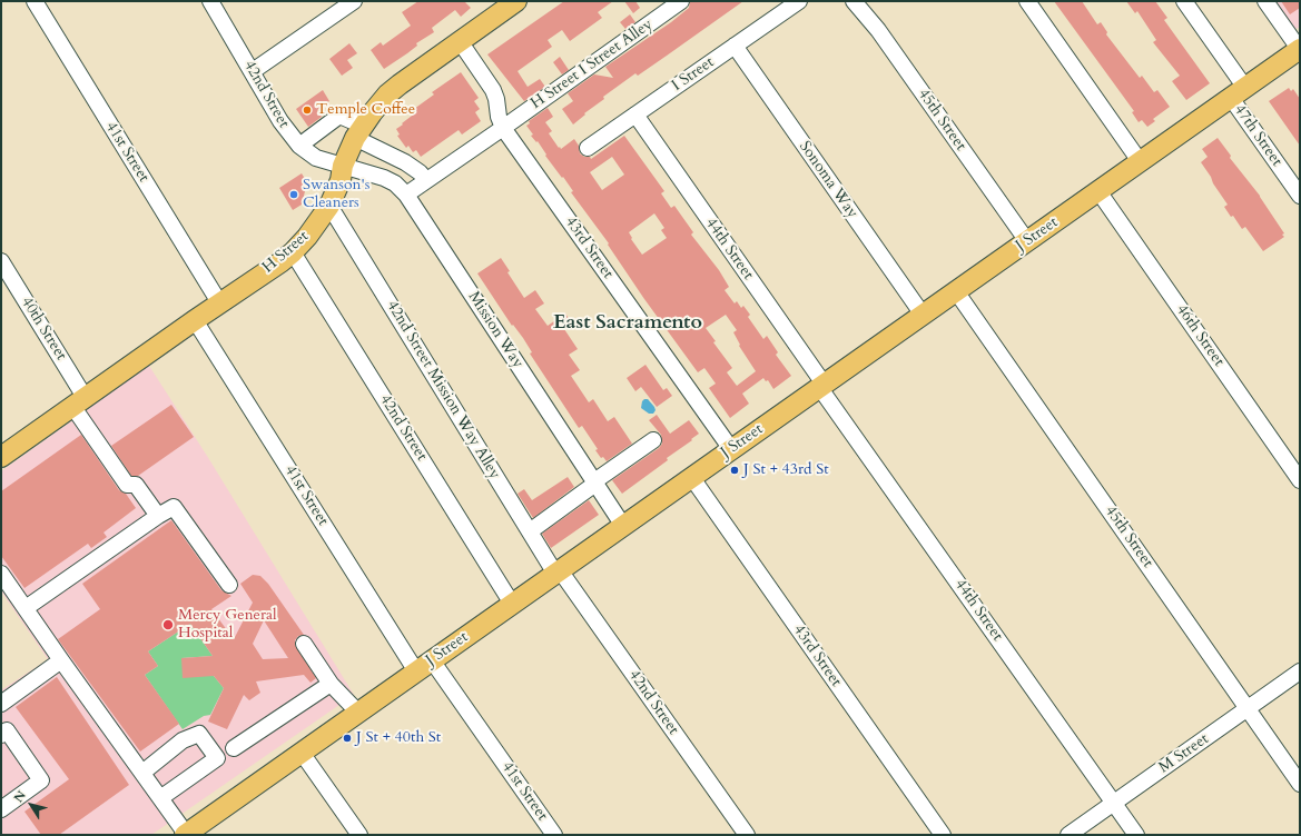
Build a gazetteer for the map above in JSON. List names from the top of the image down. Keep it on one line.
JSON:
{"streets":{"main road":["J Street","H Street"],"street":["H Street I Street Alley","I Street","42nd Street","45th Street","47th Street","41st Street","Sonoma Way","43rd Street","44th Street","40th Street","Mission Way","46th Street","42nd Street Mission Way Alley","M Street"]},"crossings":[["H Street I Street Alley","43rd Street"],["H Street I Street Alley","Mission Way"],["I Street","Sonoma Way"],["I Street","44th Street"],["42nd Street","J Street"],["42nd Street","H Street"],["42nd Street","Mission Way"],["42nd Street","42nd Street Mission Way Alley"],["45th Street","J Street"],["45th Street","M Street"],["47th Street","J Street"],["41st Street","J Street"],["41st Street","H Street"],["Sonoma Way","J Street"],["J Street","43rd Street"],["J Street","44th Street"],["J Street","Mission Way"],["J Street","46th Street"],["J Street","42nd Street Mission Way Alley"],["43rd Street","H Street"],["44th Street","M Street"],["H Street","40th Street"],["H Street","Mission Way"],["H Street","42nd Street Mission Way Alley"]],"districts":["East Sacramento"],"places":["Temple Coffee","Swanson's Cleaners","J St + 43rd St","Mercy General Hospital","J St + 40th St"],"north":"top left"}
